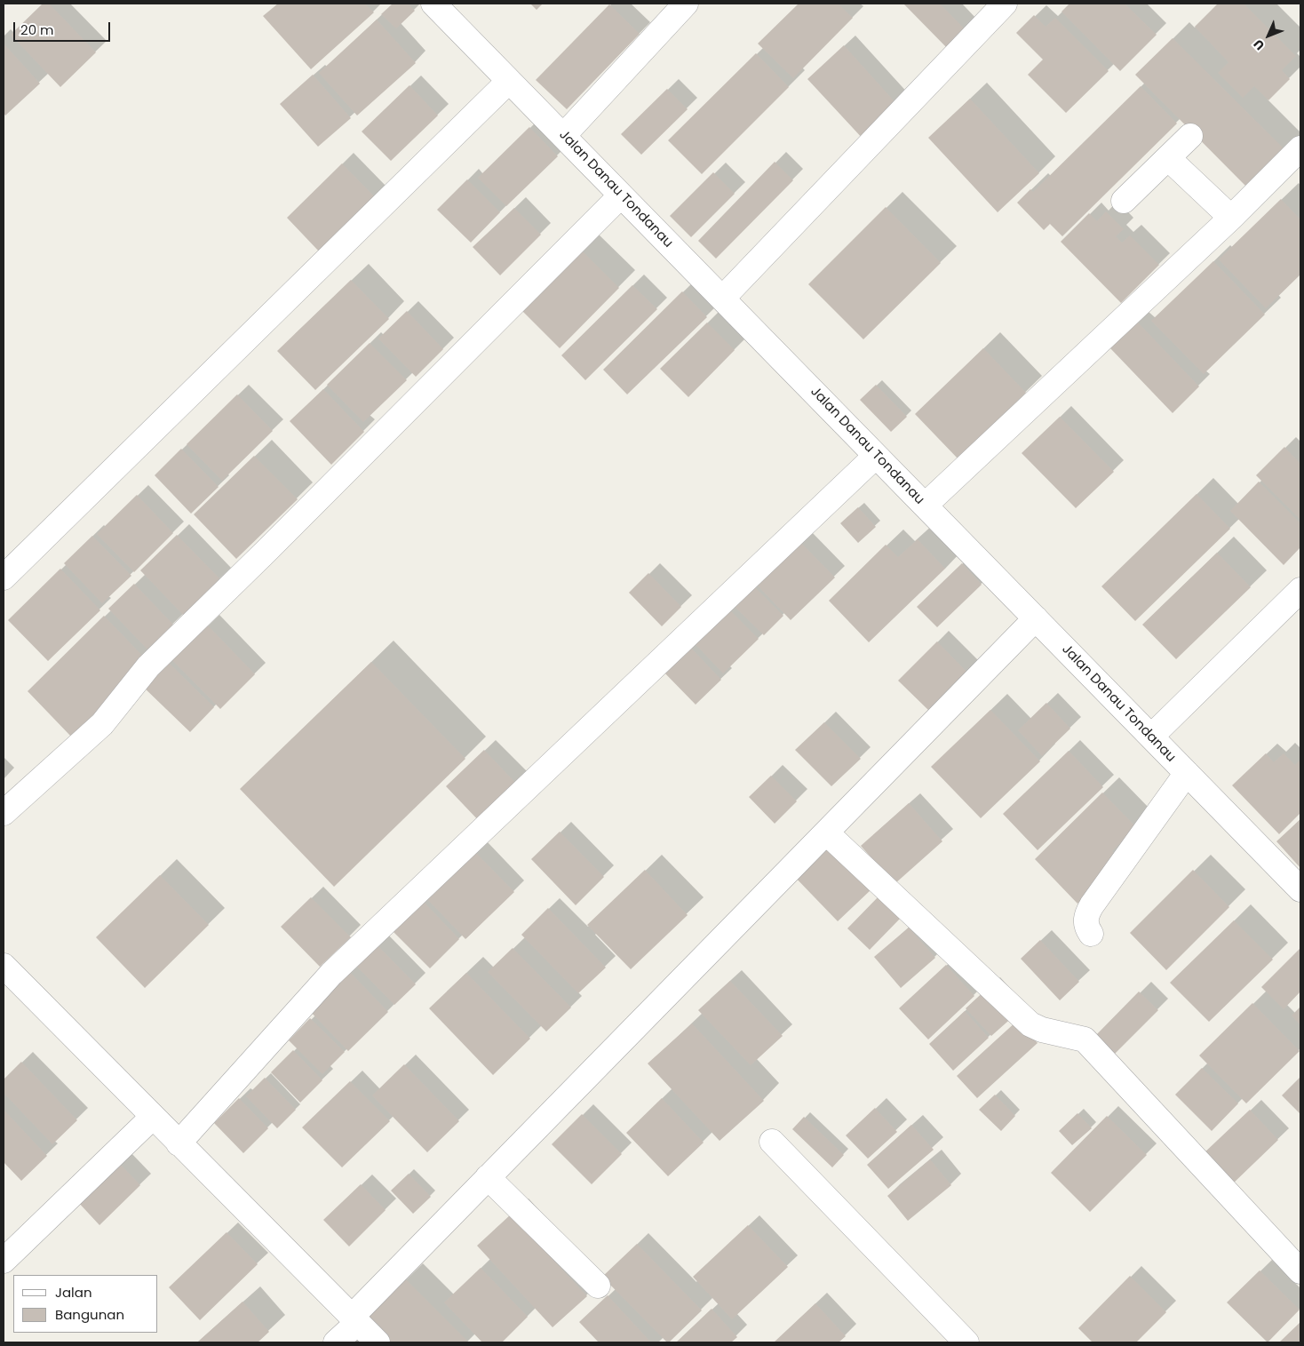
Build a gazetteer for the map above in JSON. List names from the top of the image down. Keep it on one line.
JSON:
{"streets":{"street":["Jalan Danau Tondanau"]},"legend":["Jalan","Bangunan"],"scale_bar":"20 m","north":"bottom left"}
